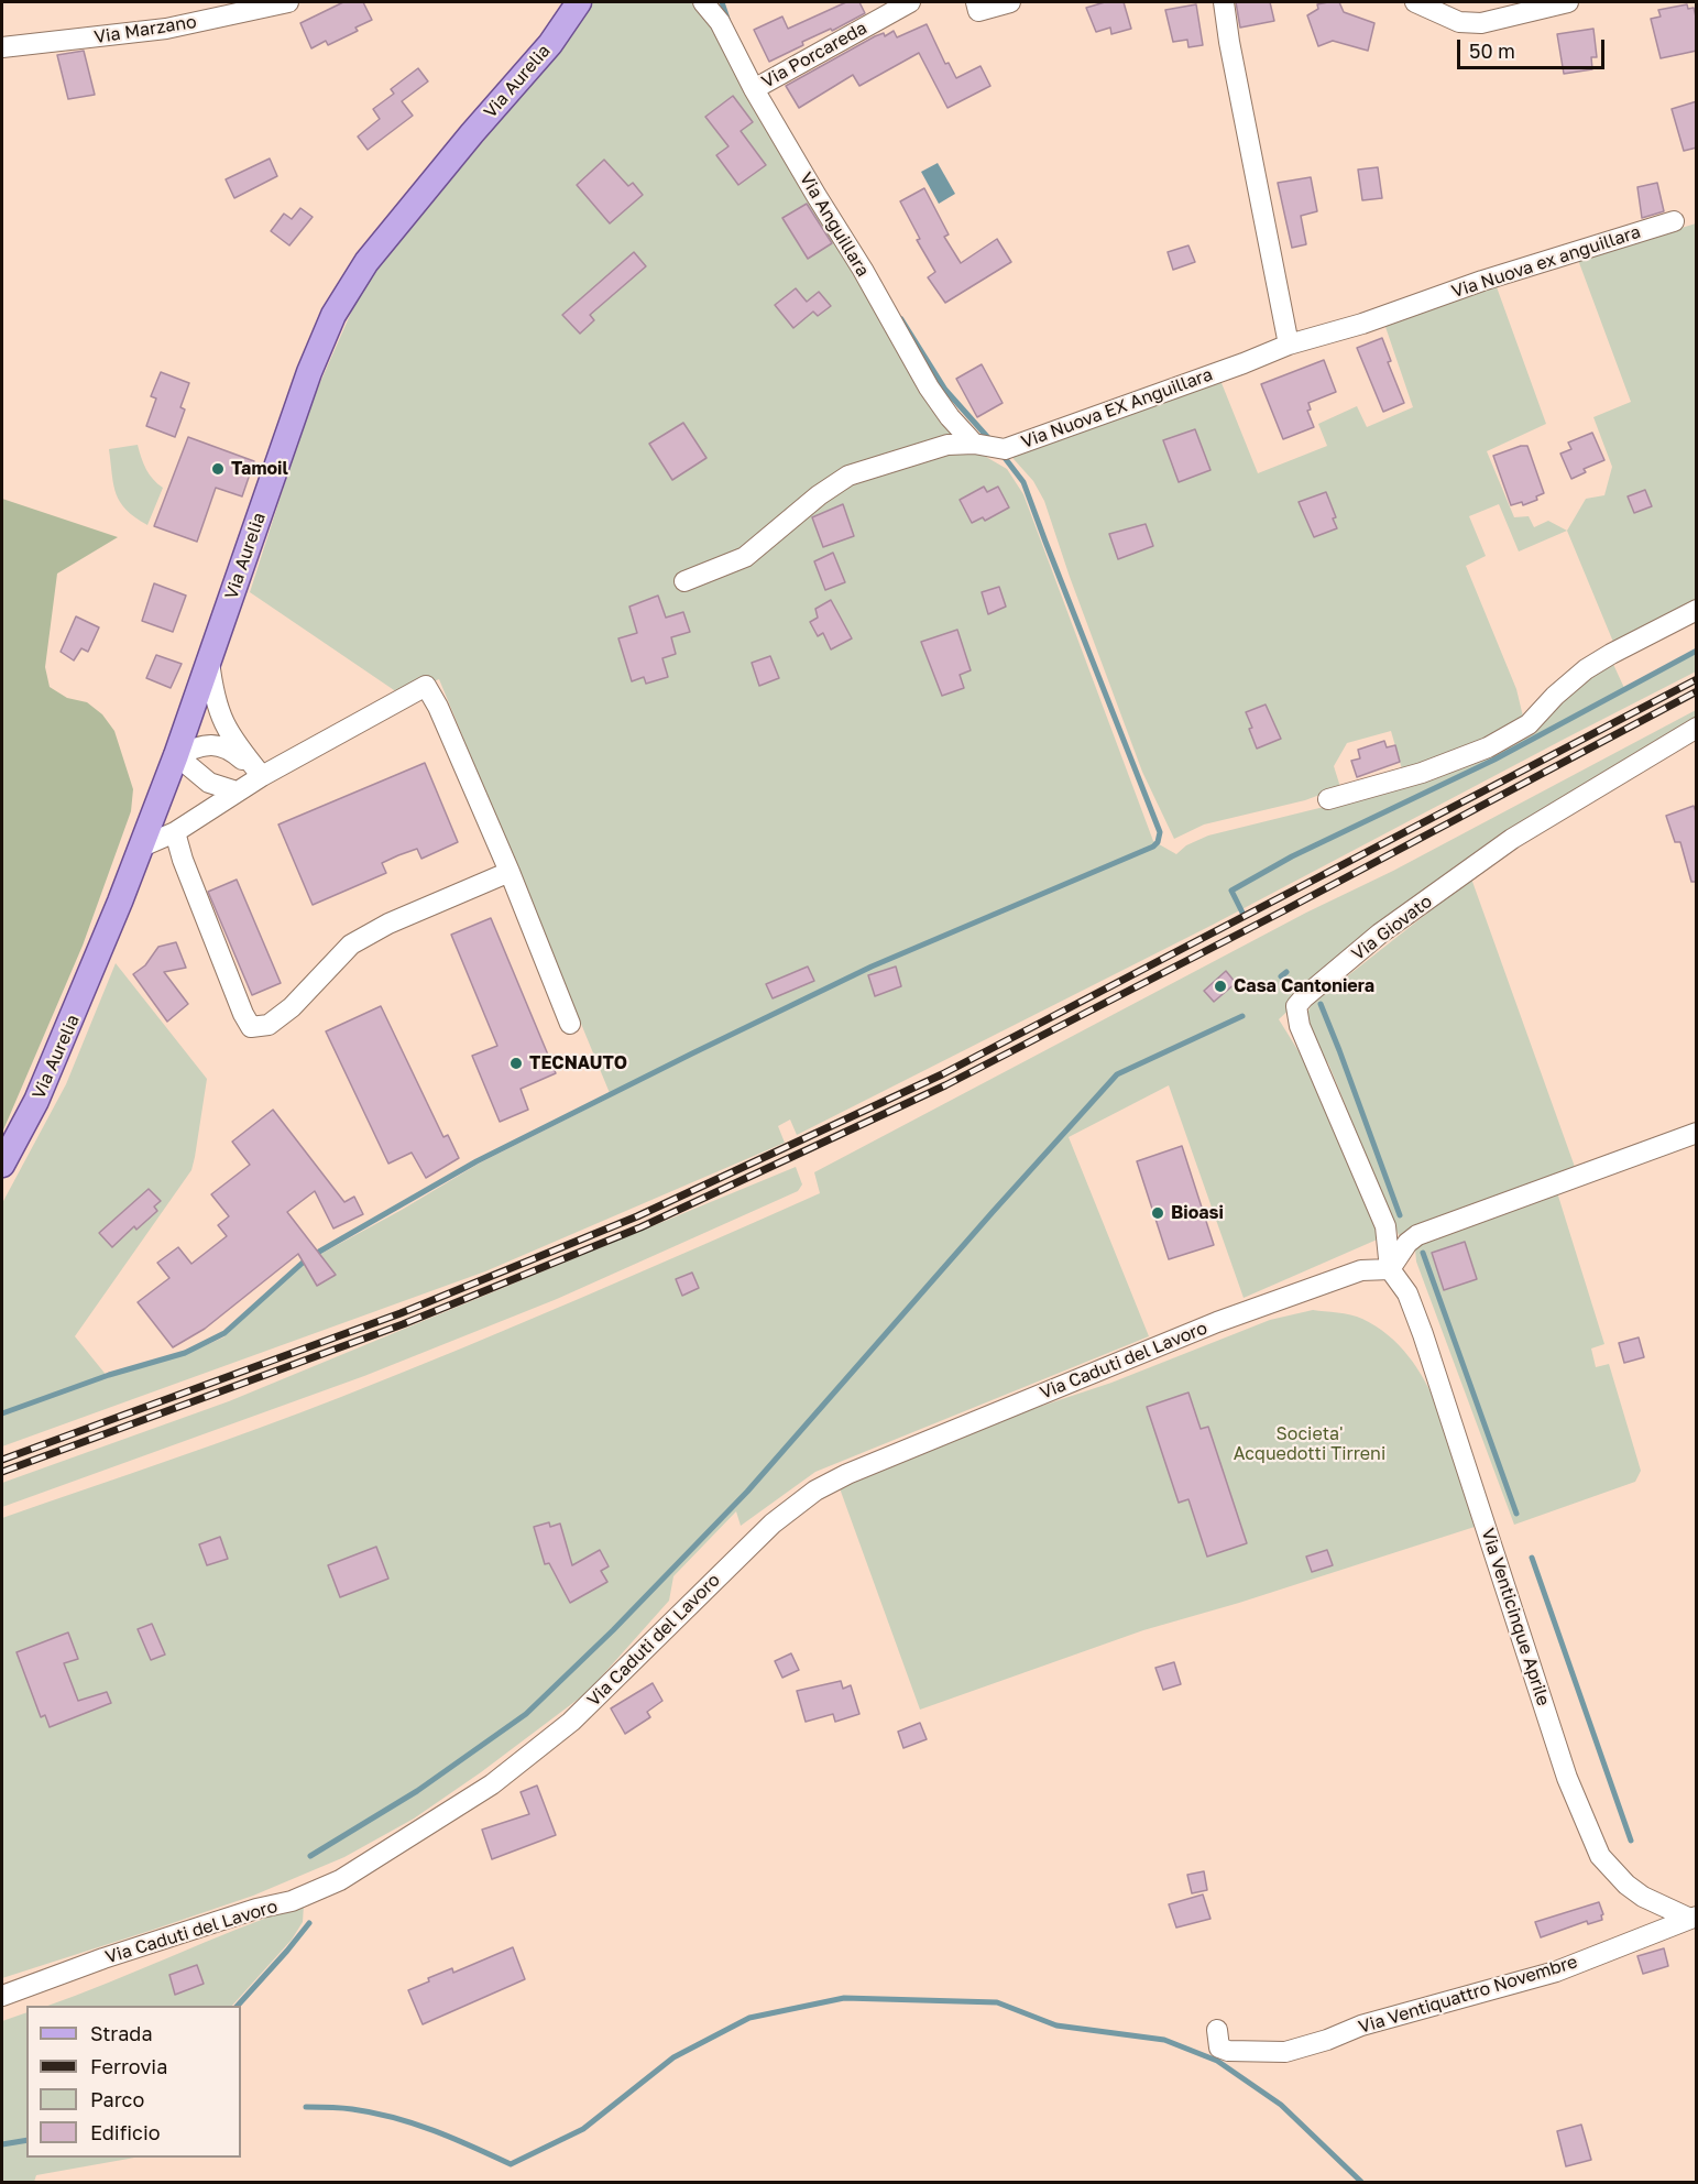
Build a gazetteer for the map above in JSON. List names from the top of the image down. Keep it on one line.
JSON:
{"streets":{"main road":["Via Aurelia"],"street":["Via Marzano","Via Porcareda","Via Anguillara","Via Nuova ex anguillara","Via Nuova EX Anguillara","Via Giovato","Via Caduti del Lavoro","Via Venticinque Aprile","Via Ventiquattro Novembre"]},"crossings":[["Via Porcareda","Via Anguillara"],["Via Anguillara","Via Nuova EX Anguillara"],["Via Nuova ex anguillara","Via Nuova EX Anguillara"],["Via Giovato","Via Caduti del Lavoro"],["Via Giovato","Via Venticinque Aprile"],["Via Caduti del Lavoro","Via Venticinque Aprile"],["Via Venticinque Aprile","Via Ventiquattro Novembre"]],"parks":["Societa' Acquedotti Tirreni"],"places":["Tamoil","Casa Cantoniera","TECNAUTO","Bioasi"],"legend":["Strada","Ferrovia","Parco","Edificio"],"scale_bar":"50 m"}
